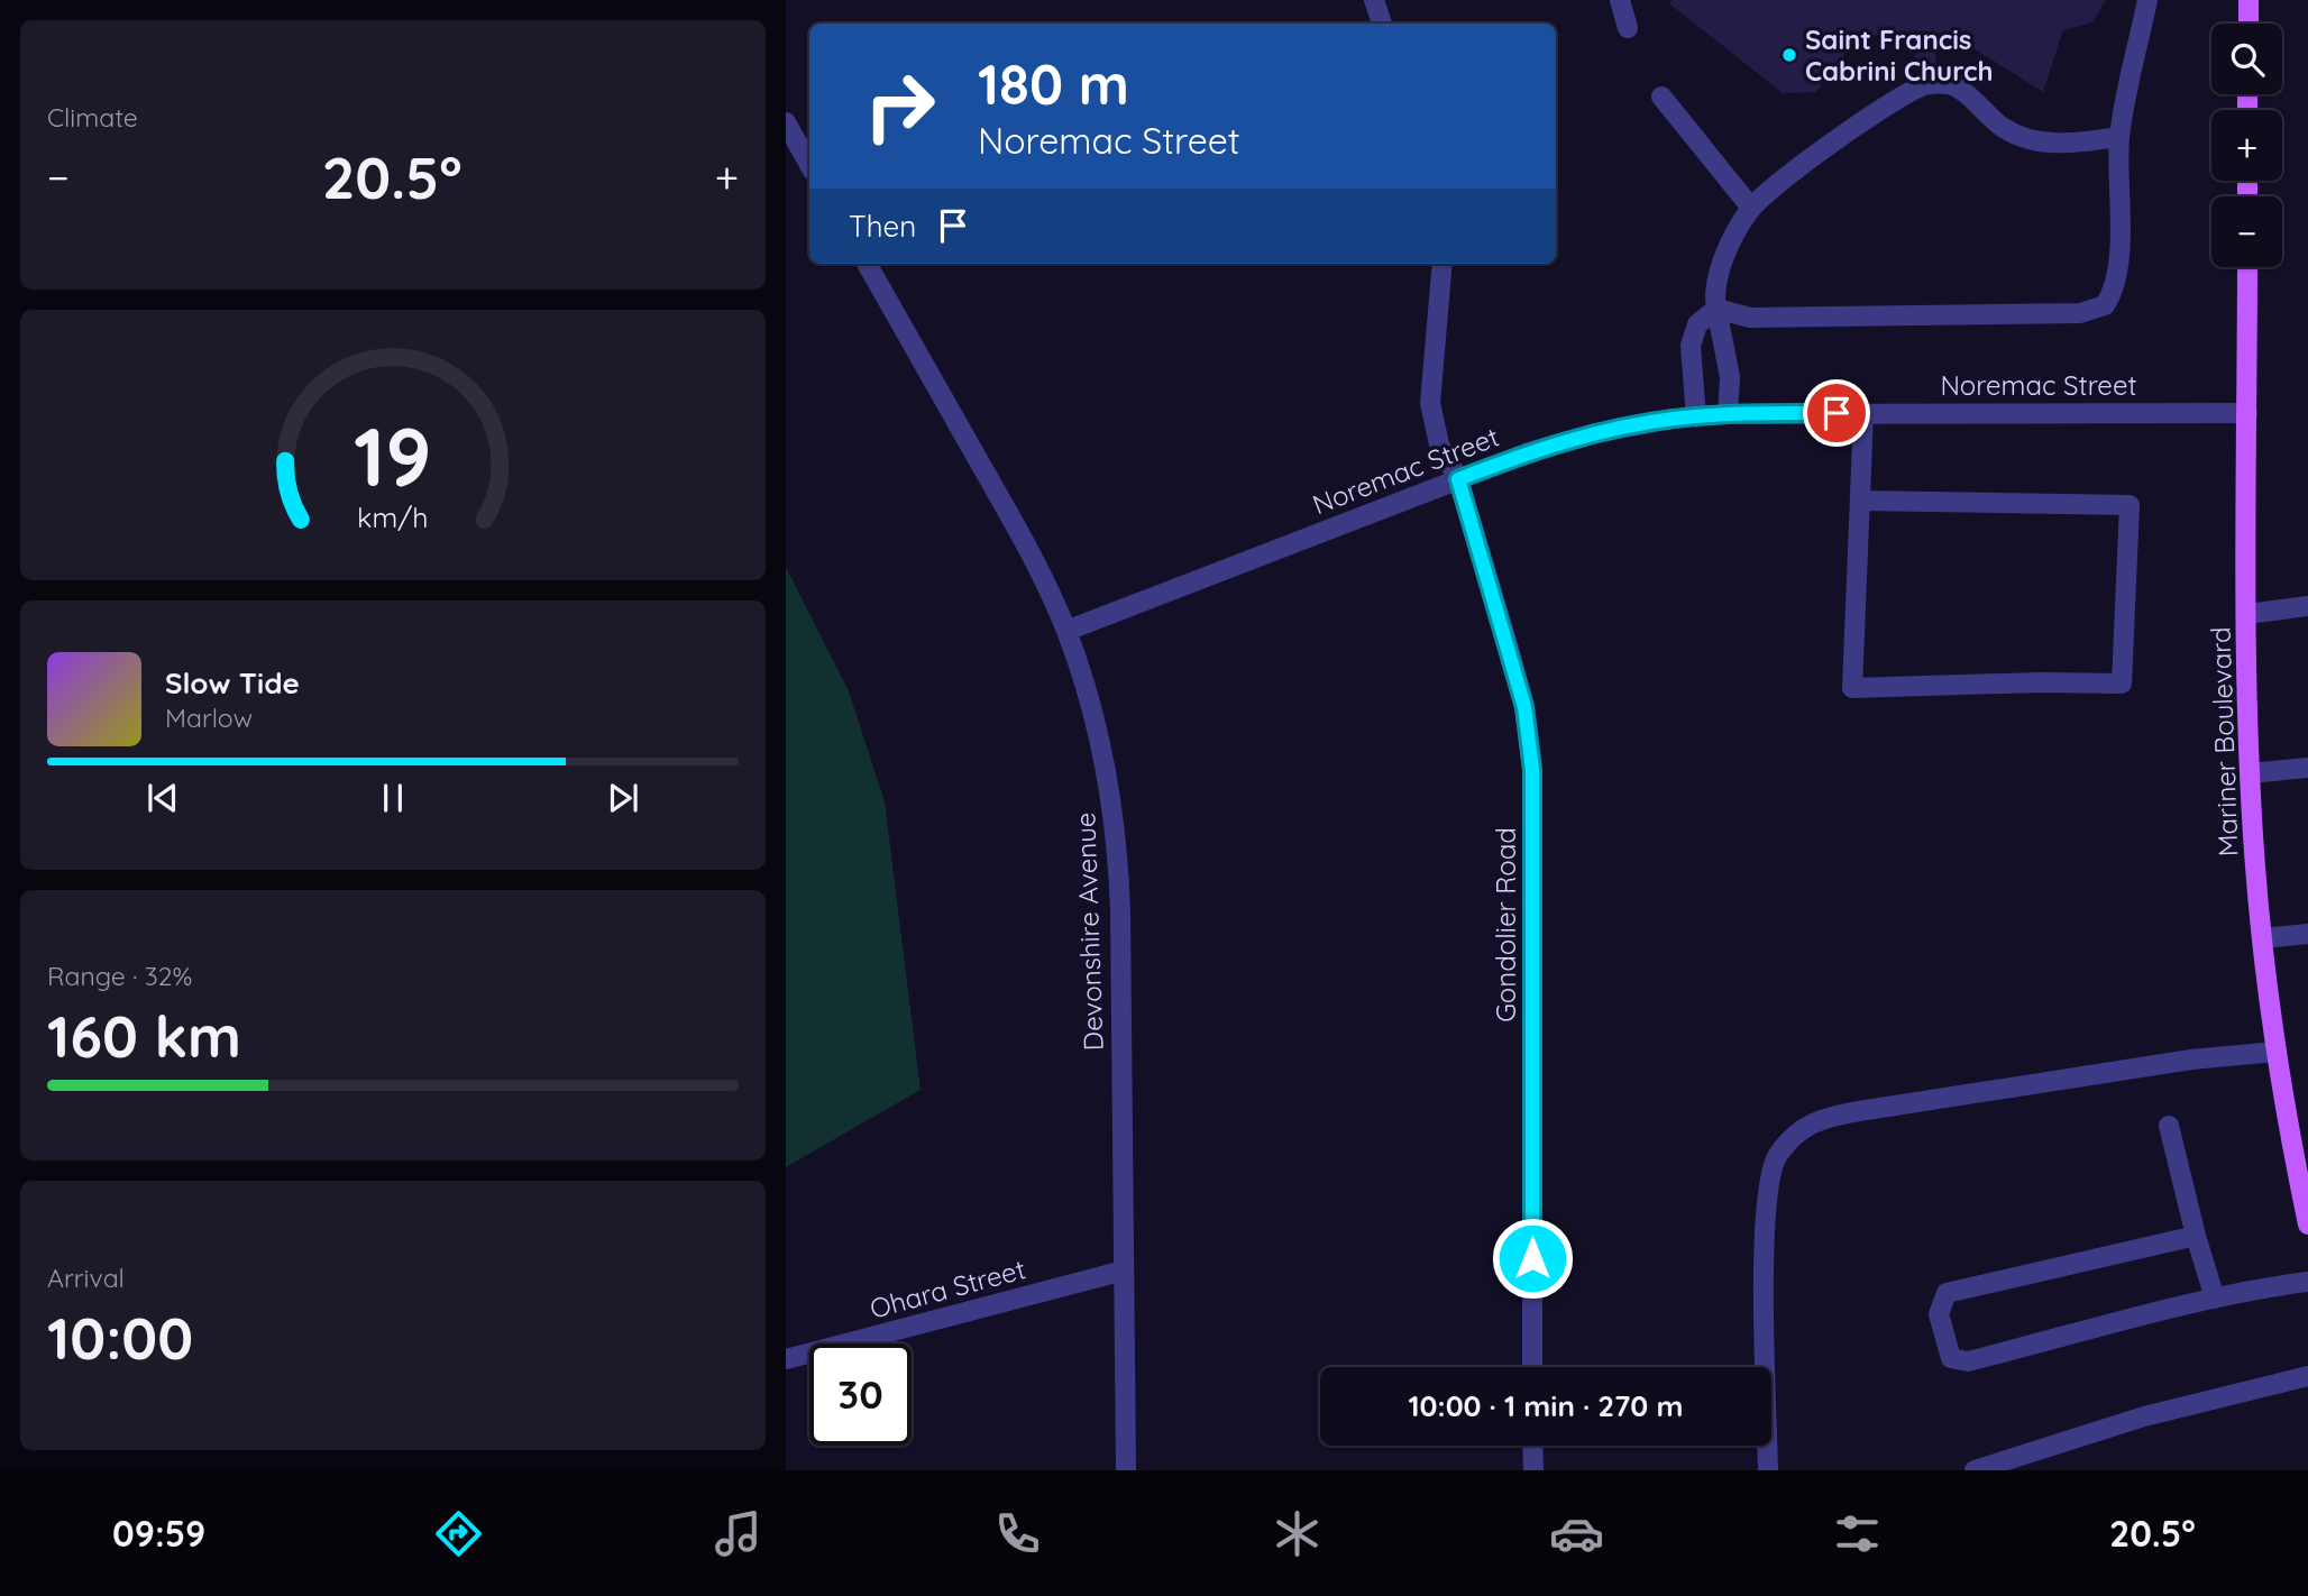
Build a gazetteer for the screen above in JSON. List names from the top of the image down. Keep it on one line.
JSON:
{"streets":{"main road":["Mariner Boulevard"],"street":["Noremac Street","Gondolier Road","Devonshire Avenue","Ohara Street"]},"crossings":[["Noremac Street","Mariner Boulevard"],["Noremac Street","Gondolier Road"],["Noremac Street","Devonshire Avenue"],["Devonshire Avenue","Ohara Street"]],"places":["Saint Francis Cabrini Church"],"page":{"tile":["Climate",["Range · 32%","160 km"],["Arrival","10:00"]],"map_buttons":["+","−"],"turn":["180 m","Noremac Street"],"heat":["−","20.5°","+"],"then":"Then","song":["Slow Tide","Marlow"],"limit":"30","trip":"10:00 · 1 min · 270 m","tabs":["09:59","20.5°"],"gauge":["19","km/h"]}}
